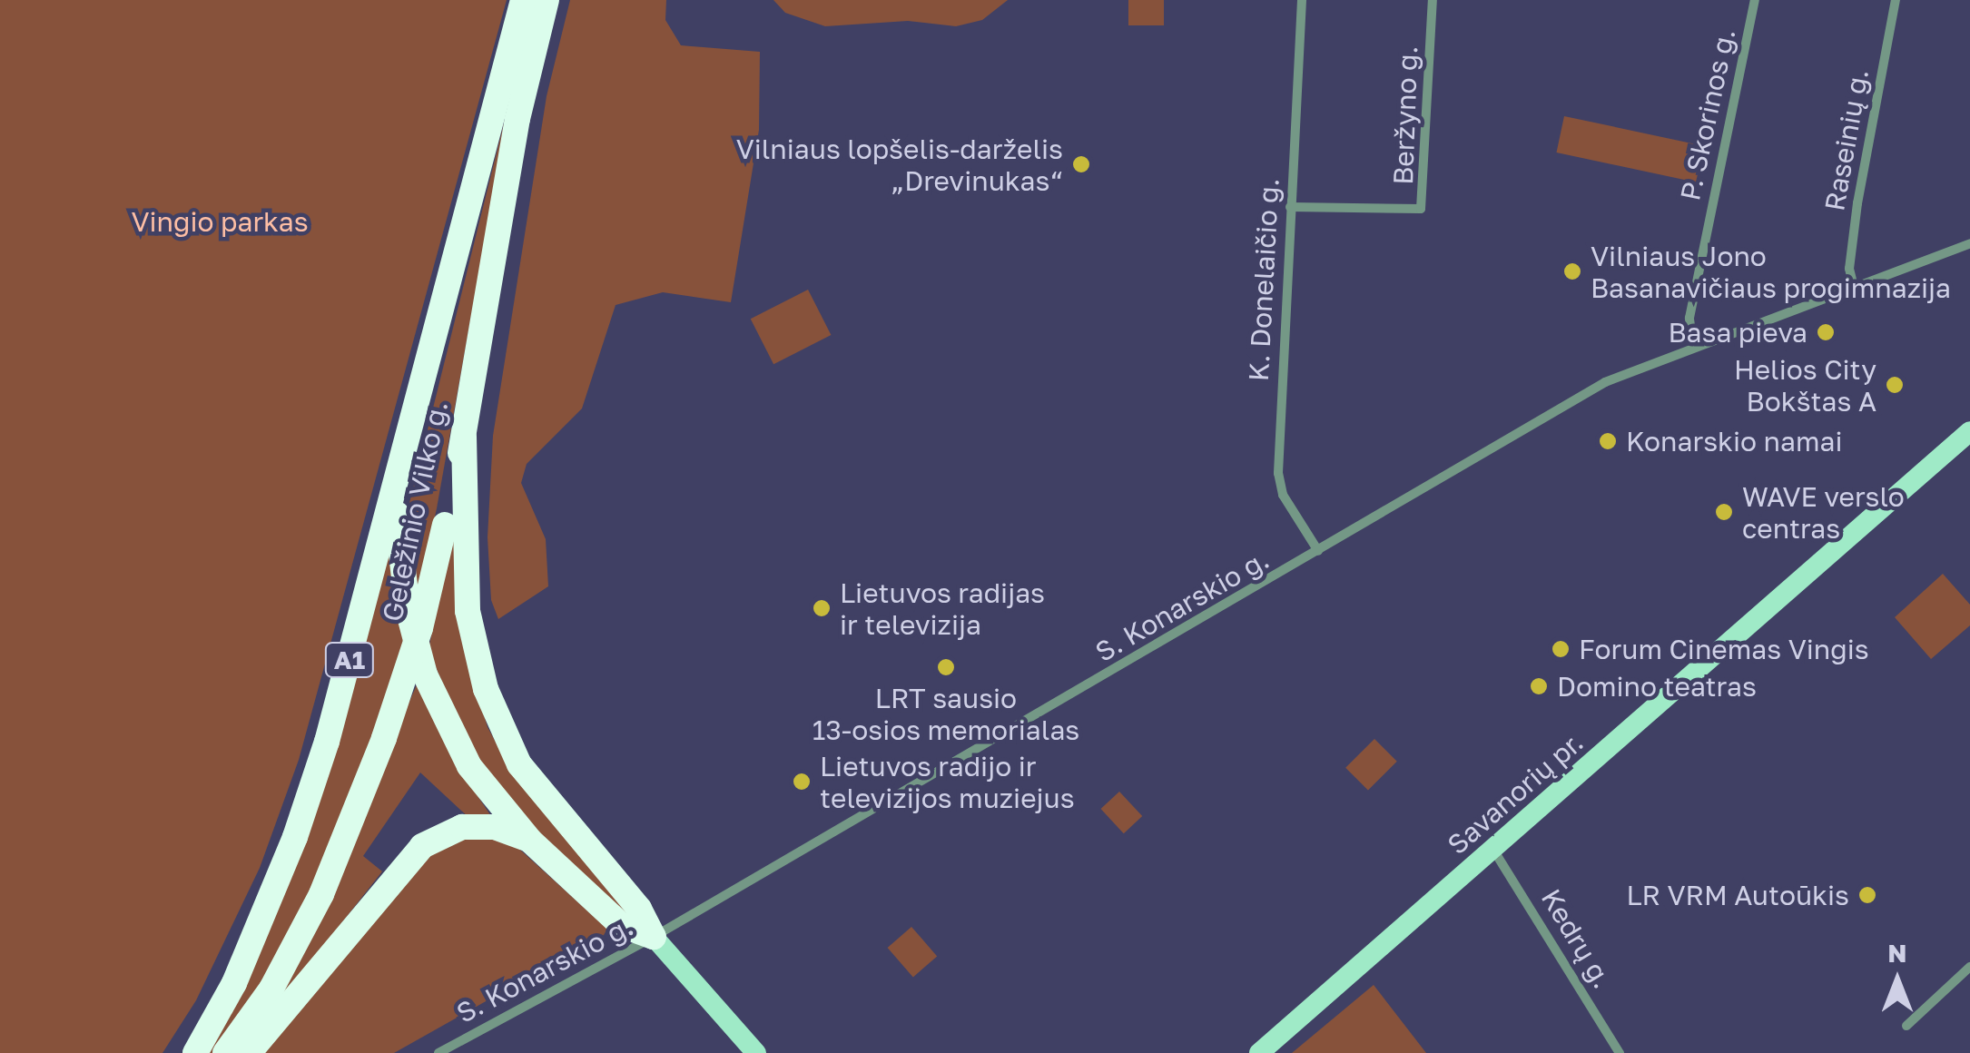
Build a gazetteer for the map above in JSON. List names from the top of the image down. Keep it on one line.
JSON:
{"streets":{"highway":["Geležinio Vilko g.","A1"],"main road":["Savanorių pr."],"street":["P. Skorinos g.","Beržyno g.","Raseinių g.","K. Donelaičio g.","S. Konarskio g.","Kedrų g."]},"crossings":[["P. Skorinos g.","S. Konarskio g."],["Beržyno g.","K. Donelaičio g."],["Raseinių g.","S. Konarskio g."],["K. Donelaičio g.","S. Konarskio g."],["Savanorių pr.","Kedrų g."]],"parks":["Vingio parkas"],"places":["Vilniaus lopšelis-darželis „Drevinukas“","Vilniaus Jono Basanavičiaus progimnazija","Basa pieva","Helios City Bokštas A","Konarskio namai","WAVE verslo centras","Lietuvos radijas ir televizija","Forum Cinemas Vingis","LRT sausio 13-osios memorialas","Domino teatras","Lietuvos radijo ir televizijos muziejus","LR VRM Autoūkis"],"north":"top"}
